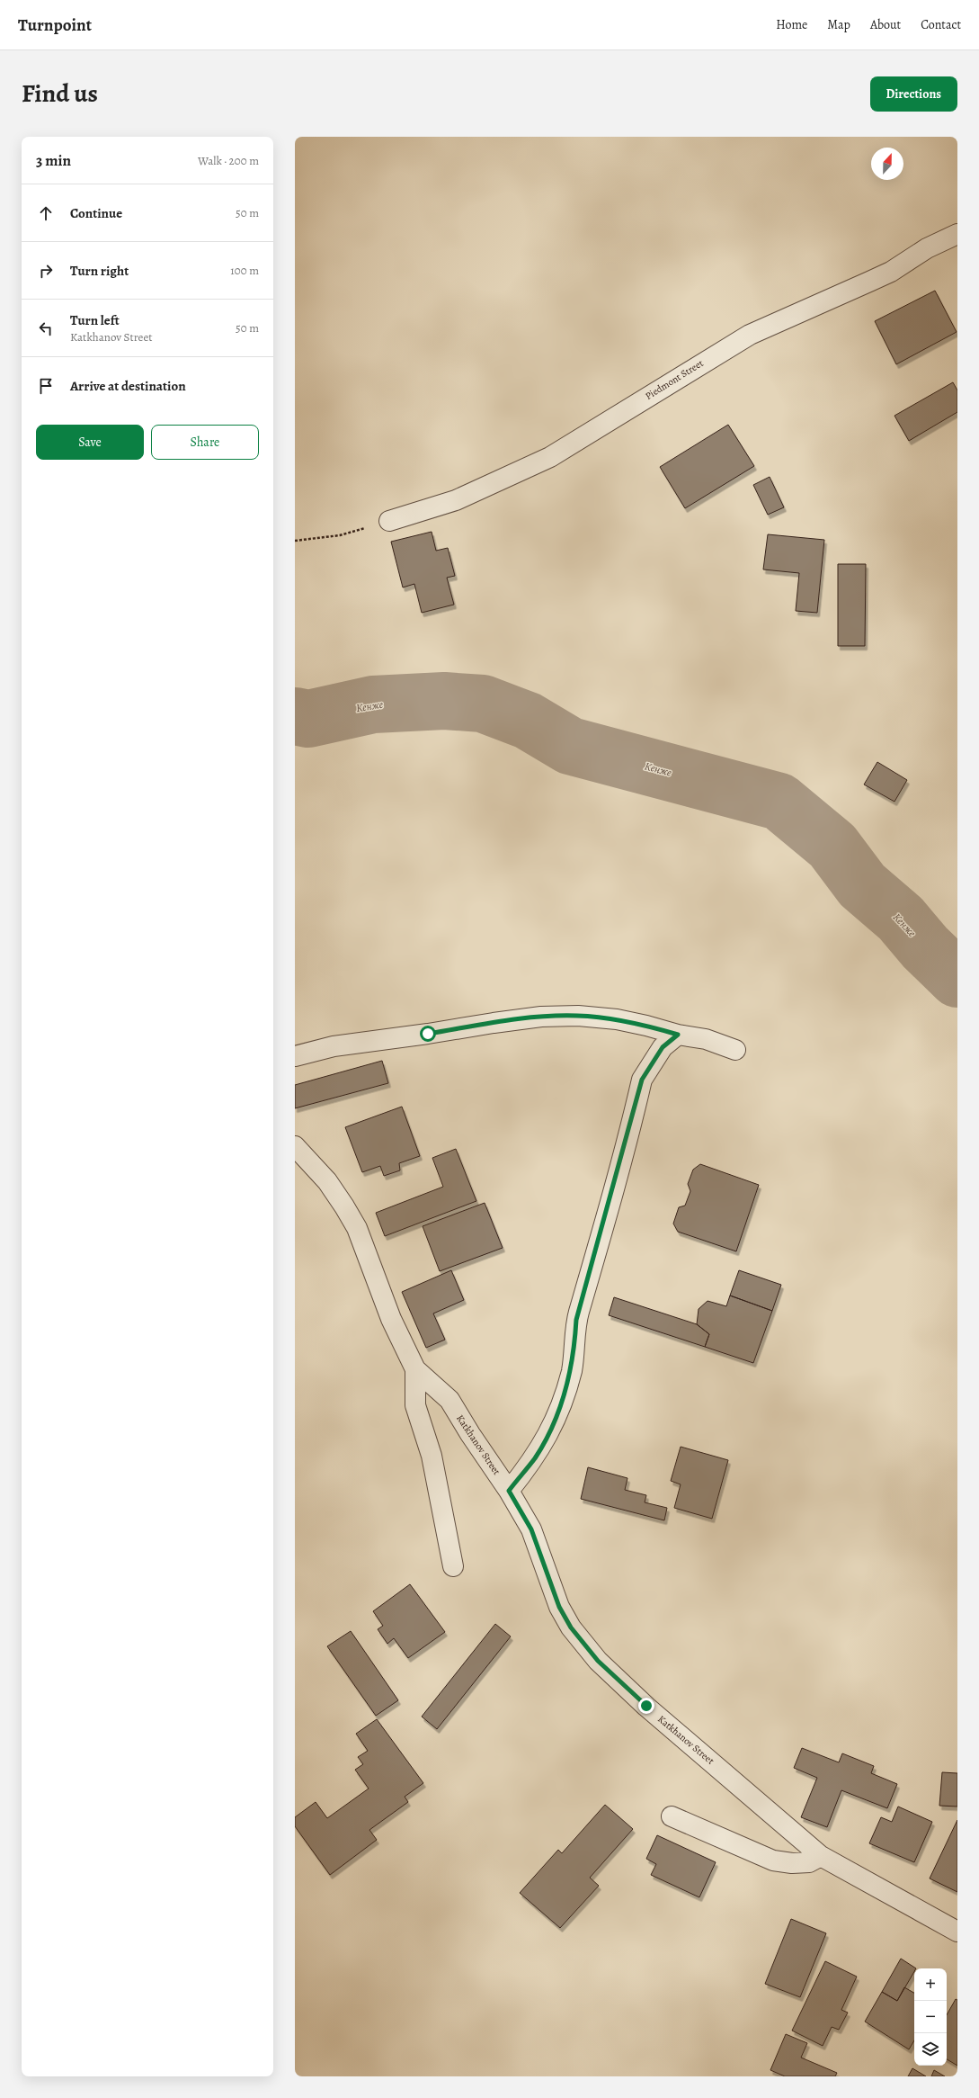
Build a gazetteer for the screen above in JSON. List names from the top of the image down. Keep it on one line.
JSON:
{"streets":{"street":["Piedmont Street","Katkhanov Street"]},"water":["Кенже"],"north":"top","page":{"header":"Turnpoint","nav":["Home","Map","About","Contact"],"title":"Find us","buttons":["Directions",["Save","Share"]],"heading":["3 min","Walk · 200 m"],"list":[["Continue","50 m"],["Turn right","100 m"],["Turn left","Katkhanov Street","50 m"],"Arrive at destination"],"map_buttons":["+","−"]}}
